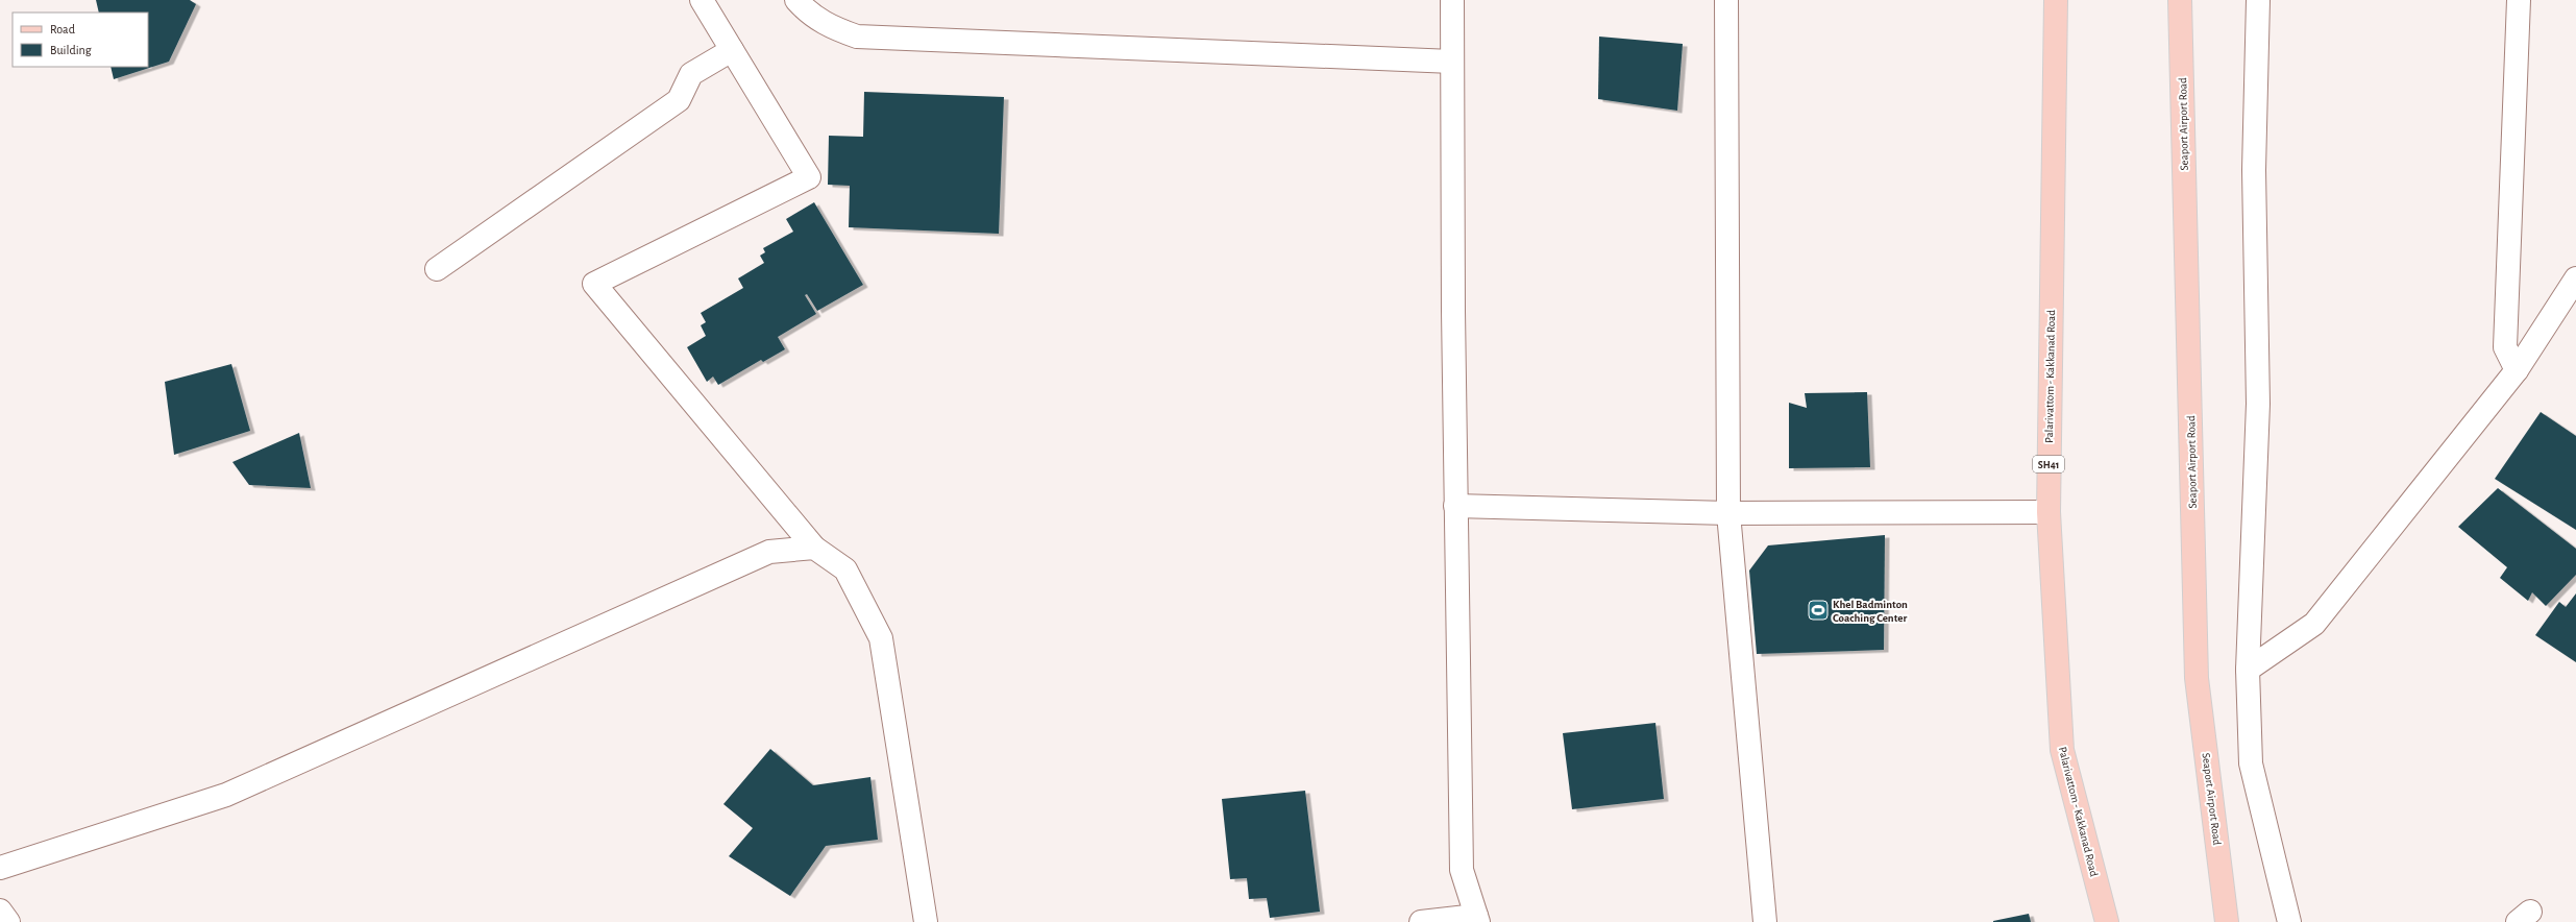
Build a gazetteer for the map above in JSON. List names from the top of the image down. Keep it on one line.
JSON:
{"streets":{"main road":["Seaport Airport Road","Palarivattom - Kakkanad Road","SH41"]},"places":{"sports":["Khel Badminton Coaching Center"]},"legend":["Road","Building"]}
